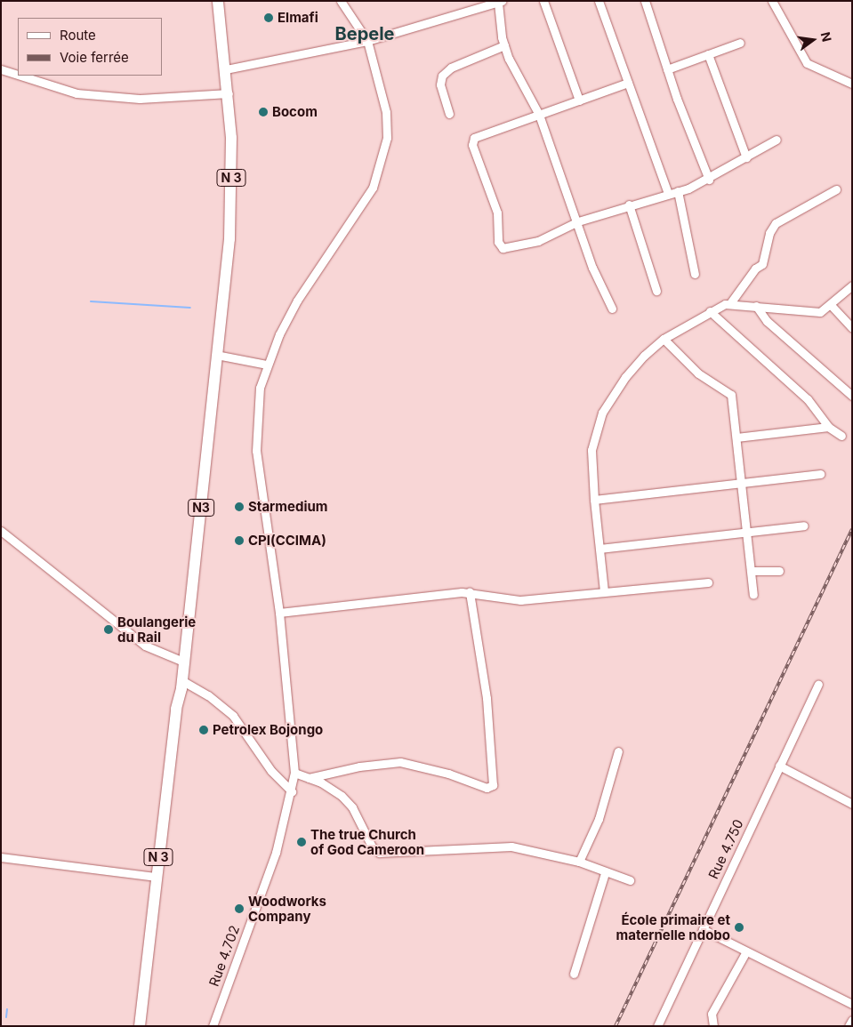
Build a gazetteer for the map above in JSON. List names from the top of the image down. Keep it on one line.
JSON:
{"streets":{"highway":["N 3","N3"],"street":["Rue 4.750","Rue 4.702"]},"crossings":[["N 3","N3"]],"districts":["Bepele"],"places":["Elmafi","Bocom","Starmedium","CPI(CCIMA)","Boulangerie du Rail","Petrolex Bojongo","The true Church of God Cameroon","Woodworks Company","École primaire et maternelle ndobo"],"legend":["Route","Voie ferrée"],"north":"right"}
